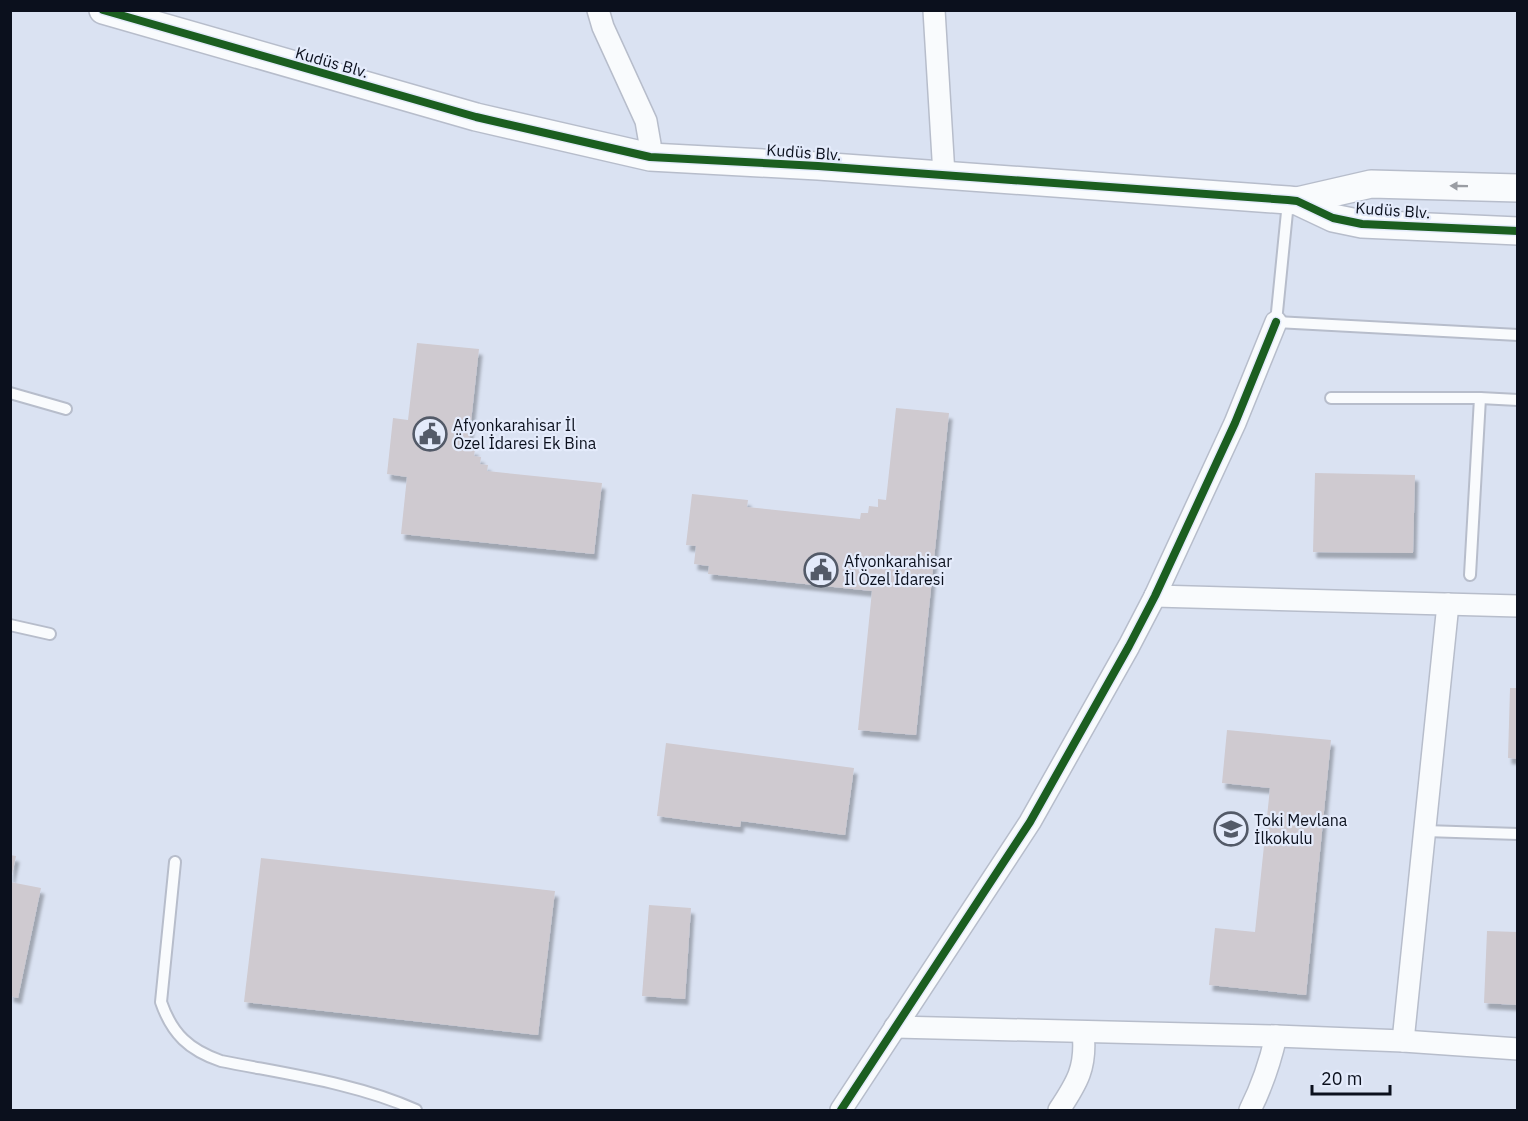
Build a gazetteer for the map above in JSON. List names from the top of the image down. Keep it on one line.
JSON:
{"streets":{"street":["Kudüs Blv."]},"places":{"public building":["Afyonkarahisar İl Özel İdaresi Ek Bina","Afyonkarahisar İl Özel İdaresi"],"school or university":["Toki Mevlana İlkokulu"]},"scale_bar":"20 m"}
